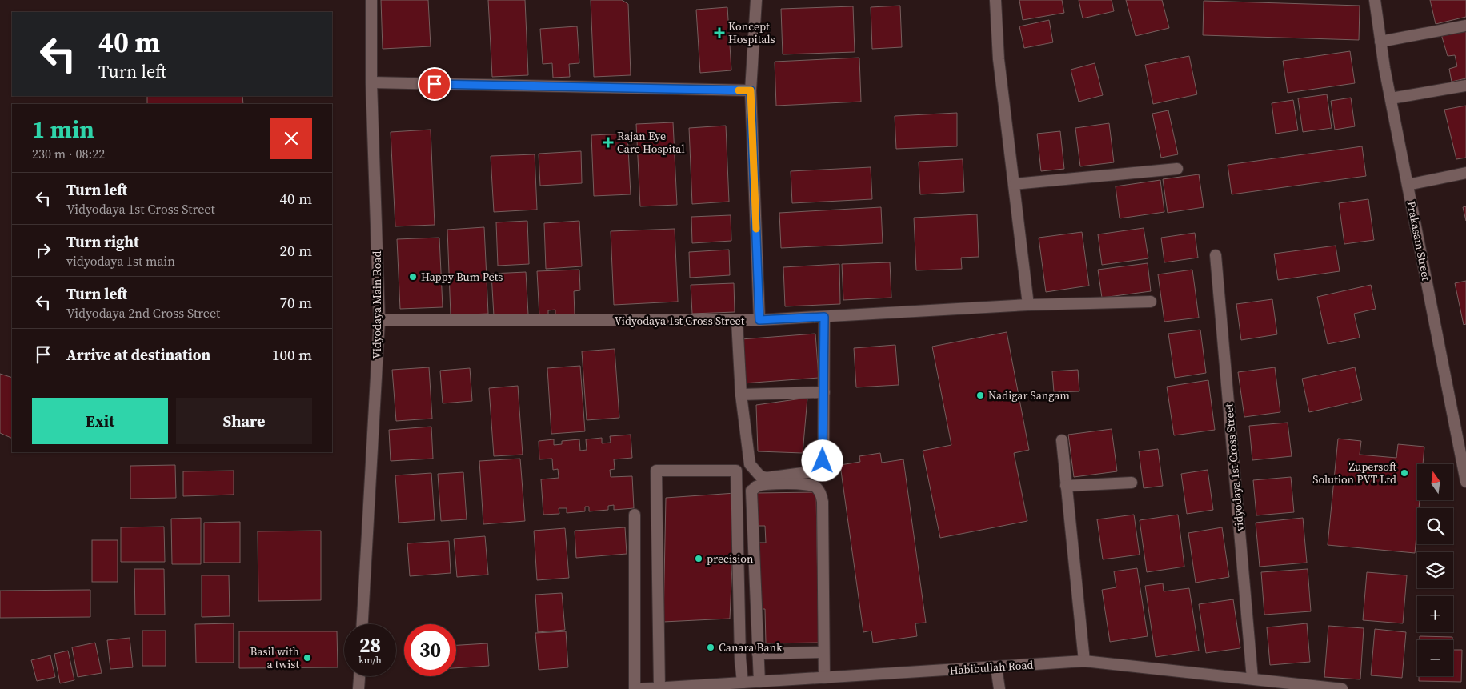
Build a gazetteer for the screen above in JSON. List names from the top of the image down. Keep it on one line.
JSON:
{"streets":{"street":["Prakasam Street","Vidyodaya Main Road","Vidyodaya 1st Cross Street","vidyodaya 1st Cross Street","Habibullah Road"]},"crossings":[["Vidyodaya Main Road","Vidyodaya 1st Cross Street"],["vidyodaya 1st Cross Street","Habibullah Road"]],"places":{"health":["Koncept Hospitals","Rajan Eye Care Hospital"],"other":["Happy Bum Pets","Nadigar Sangam","Zupersoft Solution PVT Ltd","precision","Canara Bank","Basil with a twist"]},"north":"top","page":{"turn":["40 m","Turn left"],"heading":["1 min","230 m · 08:22"],"list":[{"name":"Turn left","note":"Vidyodaya 1st Cross Street","value":"40 m"},{"name":"Turn right","note":"vidyodaya 1st main","value":"20 m"},{"name":"Turn left","note":"Vidyodaya 2nd Cross Street","value":"70 m"},{"name":"Arrive at destination","value":"100 m"}],"buttons":["Exit","Share"],"map_buttons":["+","−"],"speed":"28 km/h","limit":"30"}}
